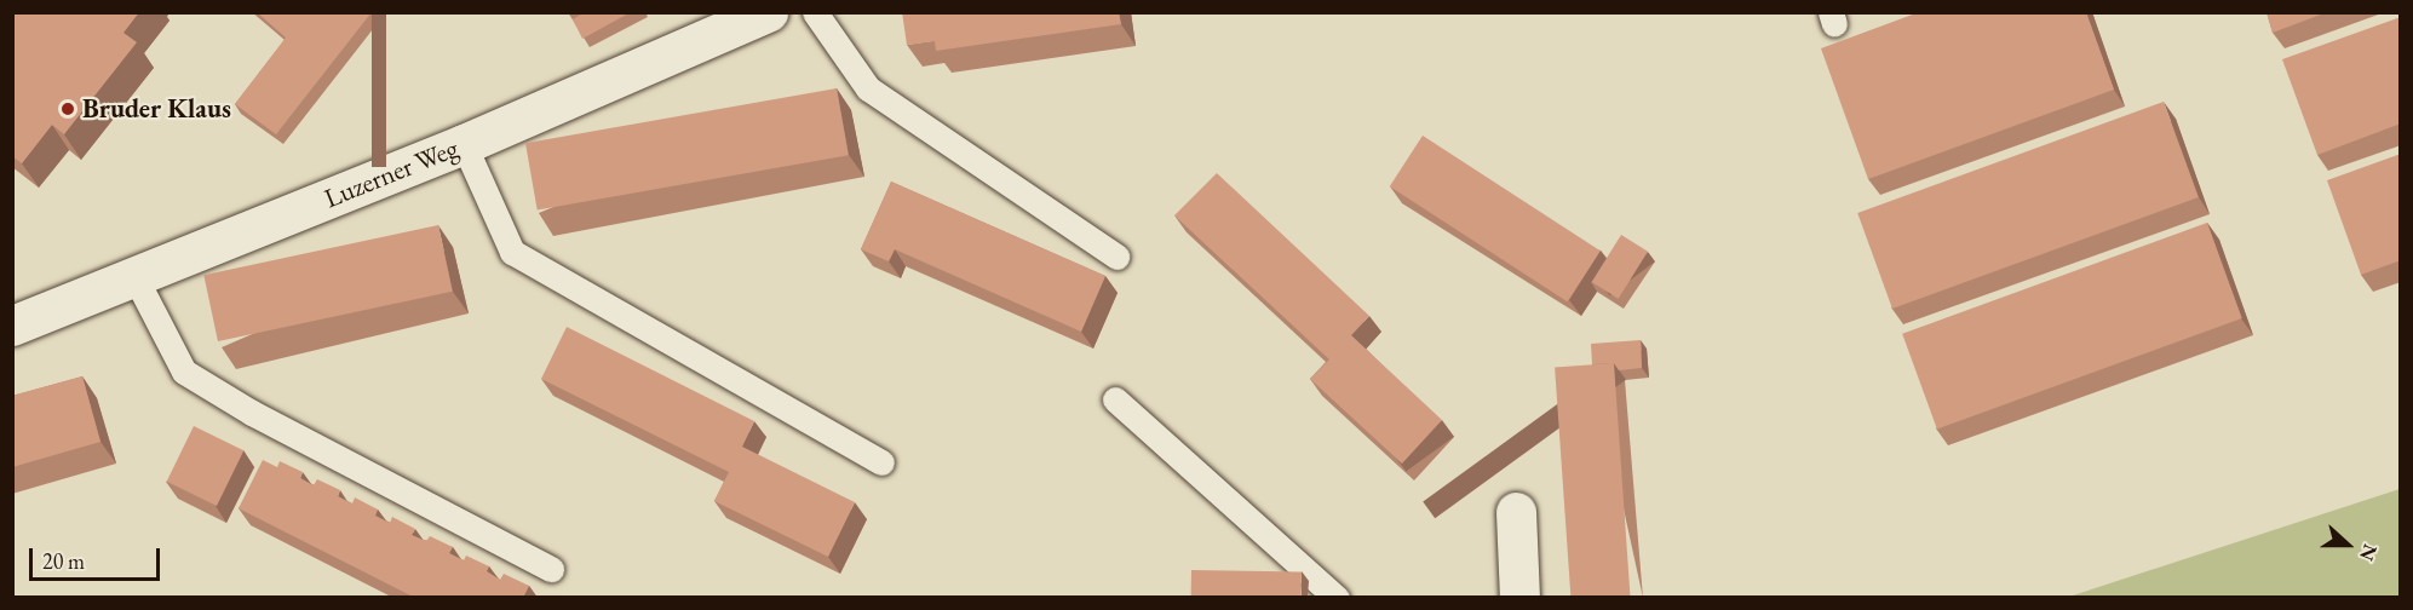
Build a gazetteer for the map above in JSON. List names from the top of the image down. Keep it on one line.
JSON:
{"streets":{"street":["Luzerner Weg"]},"places":["Bruder Klaus"],"scale_bar":"20 m","north":"right"}
